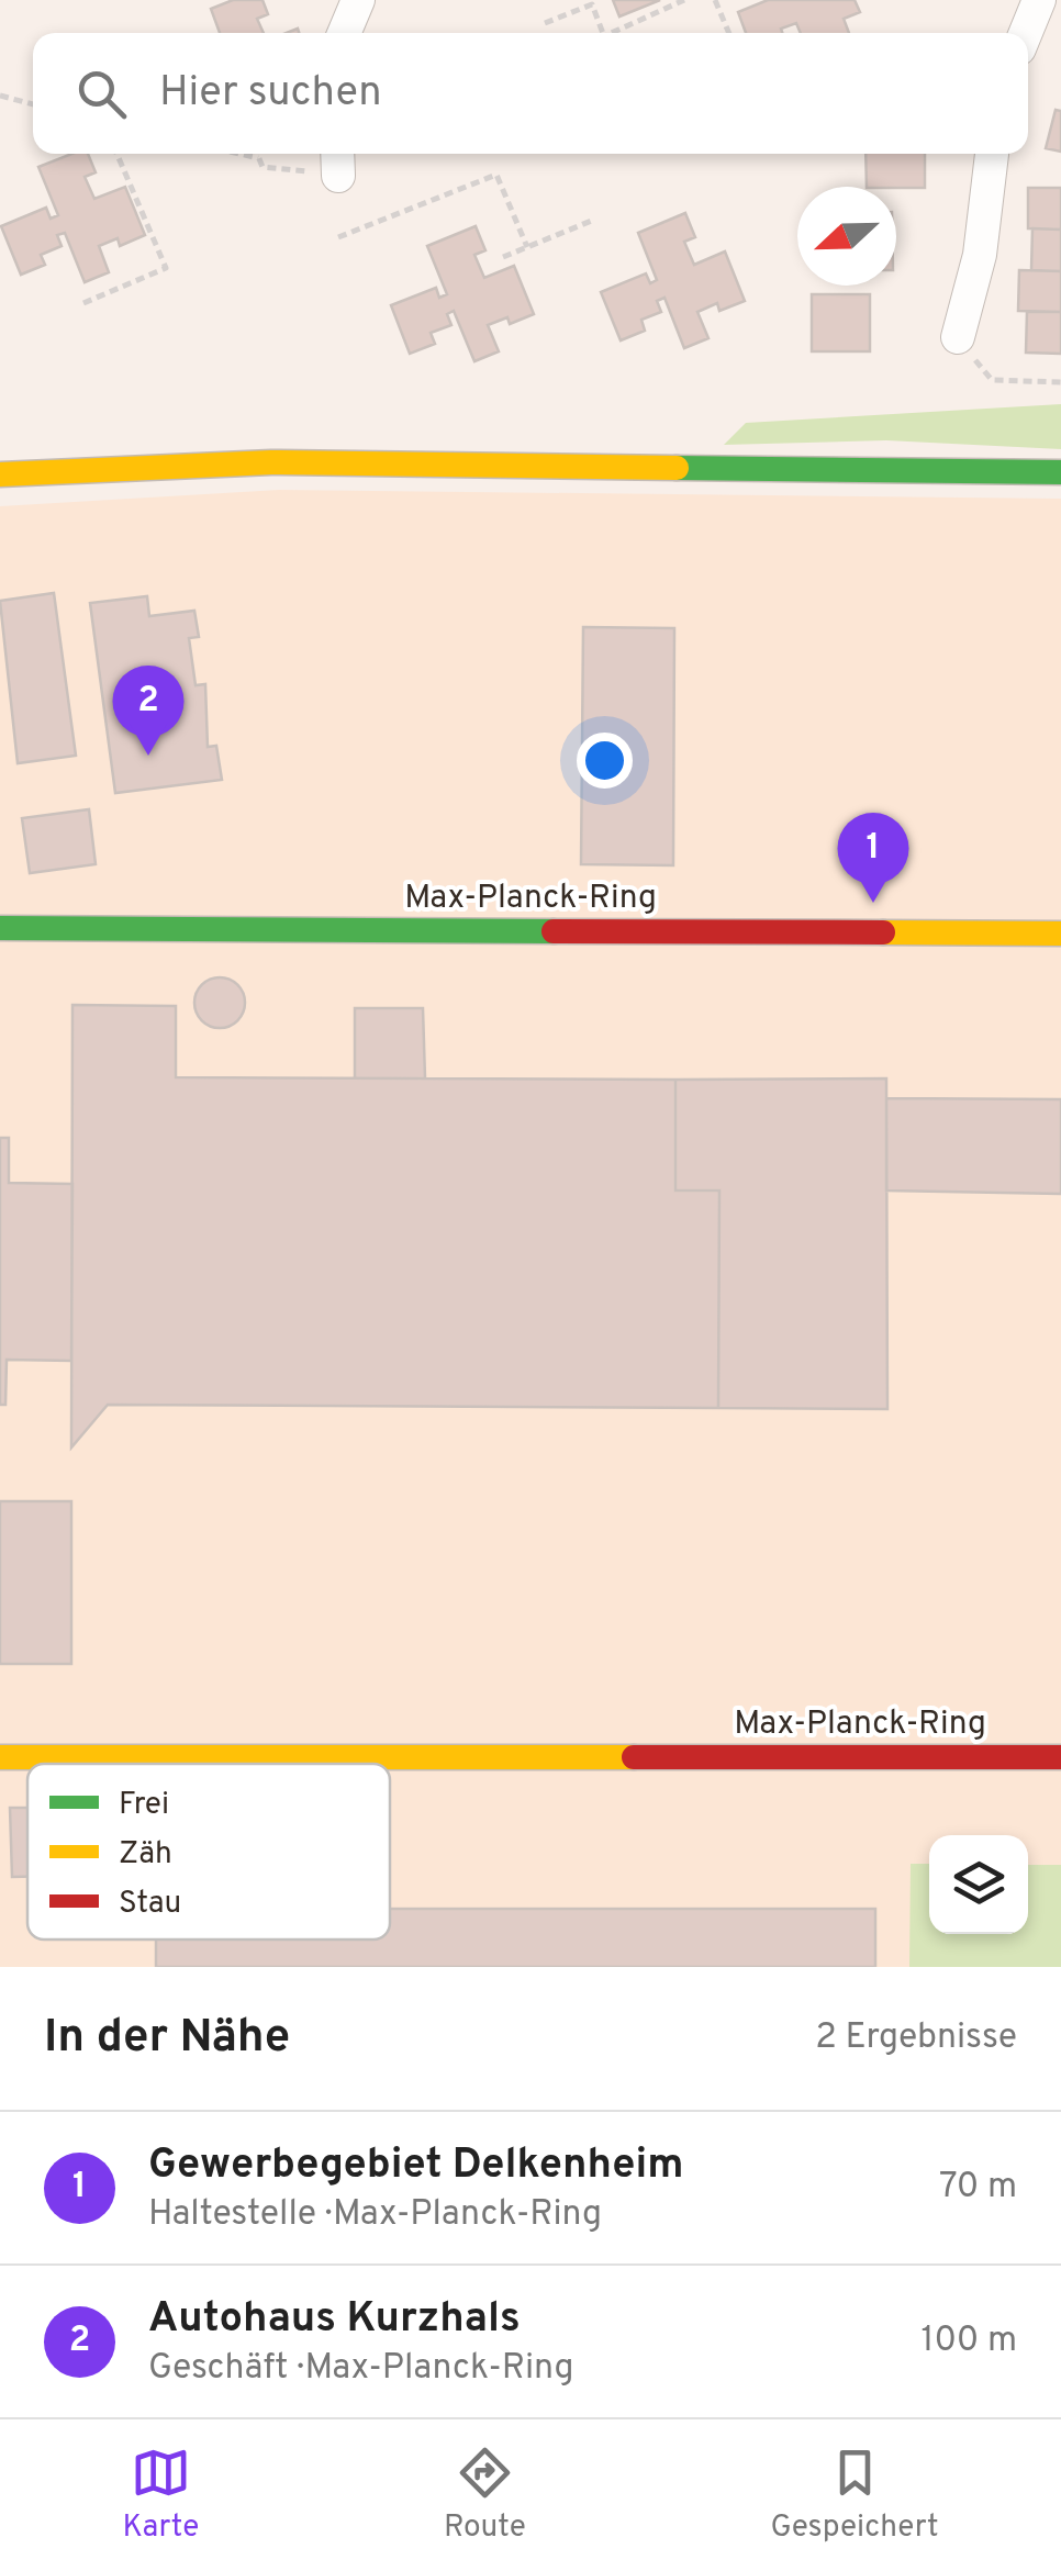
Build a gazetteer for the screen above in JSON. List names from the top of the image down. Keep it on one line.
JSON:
{"streets":{"street":["Max-Planck-Ring"]},"legend":["Frei","Zäh","Stau"],"north":"left","page":{"search":"Hier suchen","pins":["2","1"],"heading":["In der Nähe","2 Ergebnisse"],"list":[{"mark":"1","name":"Gewerbegebiet Delkenheim","note":"Haltestelle · Max-Planck-Ring","value":"70 m"},{"mark":"2","name":"Autohaus Kurzhals","note":"Geschäft · Max-Planck-Ring","value":"100 m"}],"nav":["Karte","Route","Gespeichert"]}}
